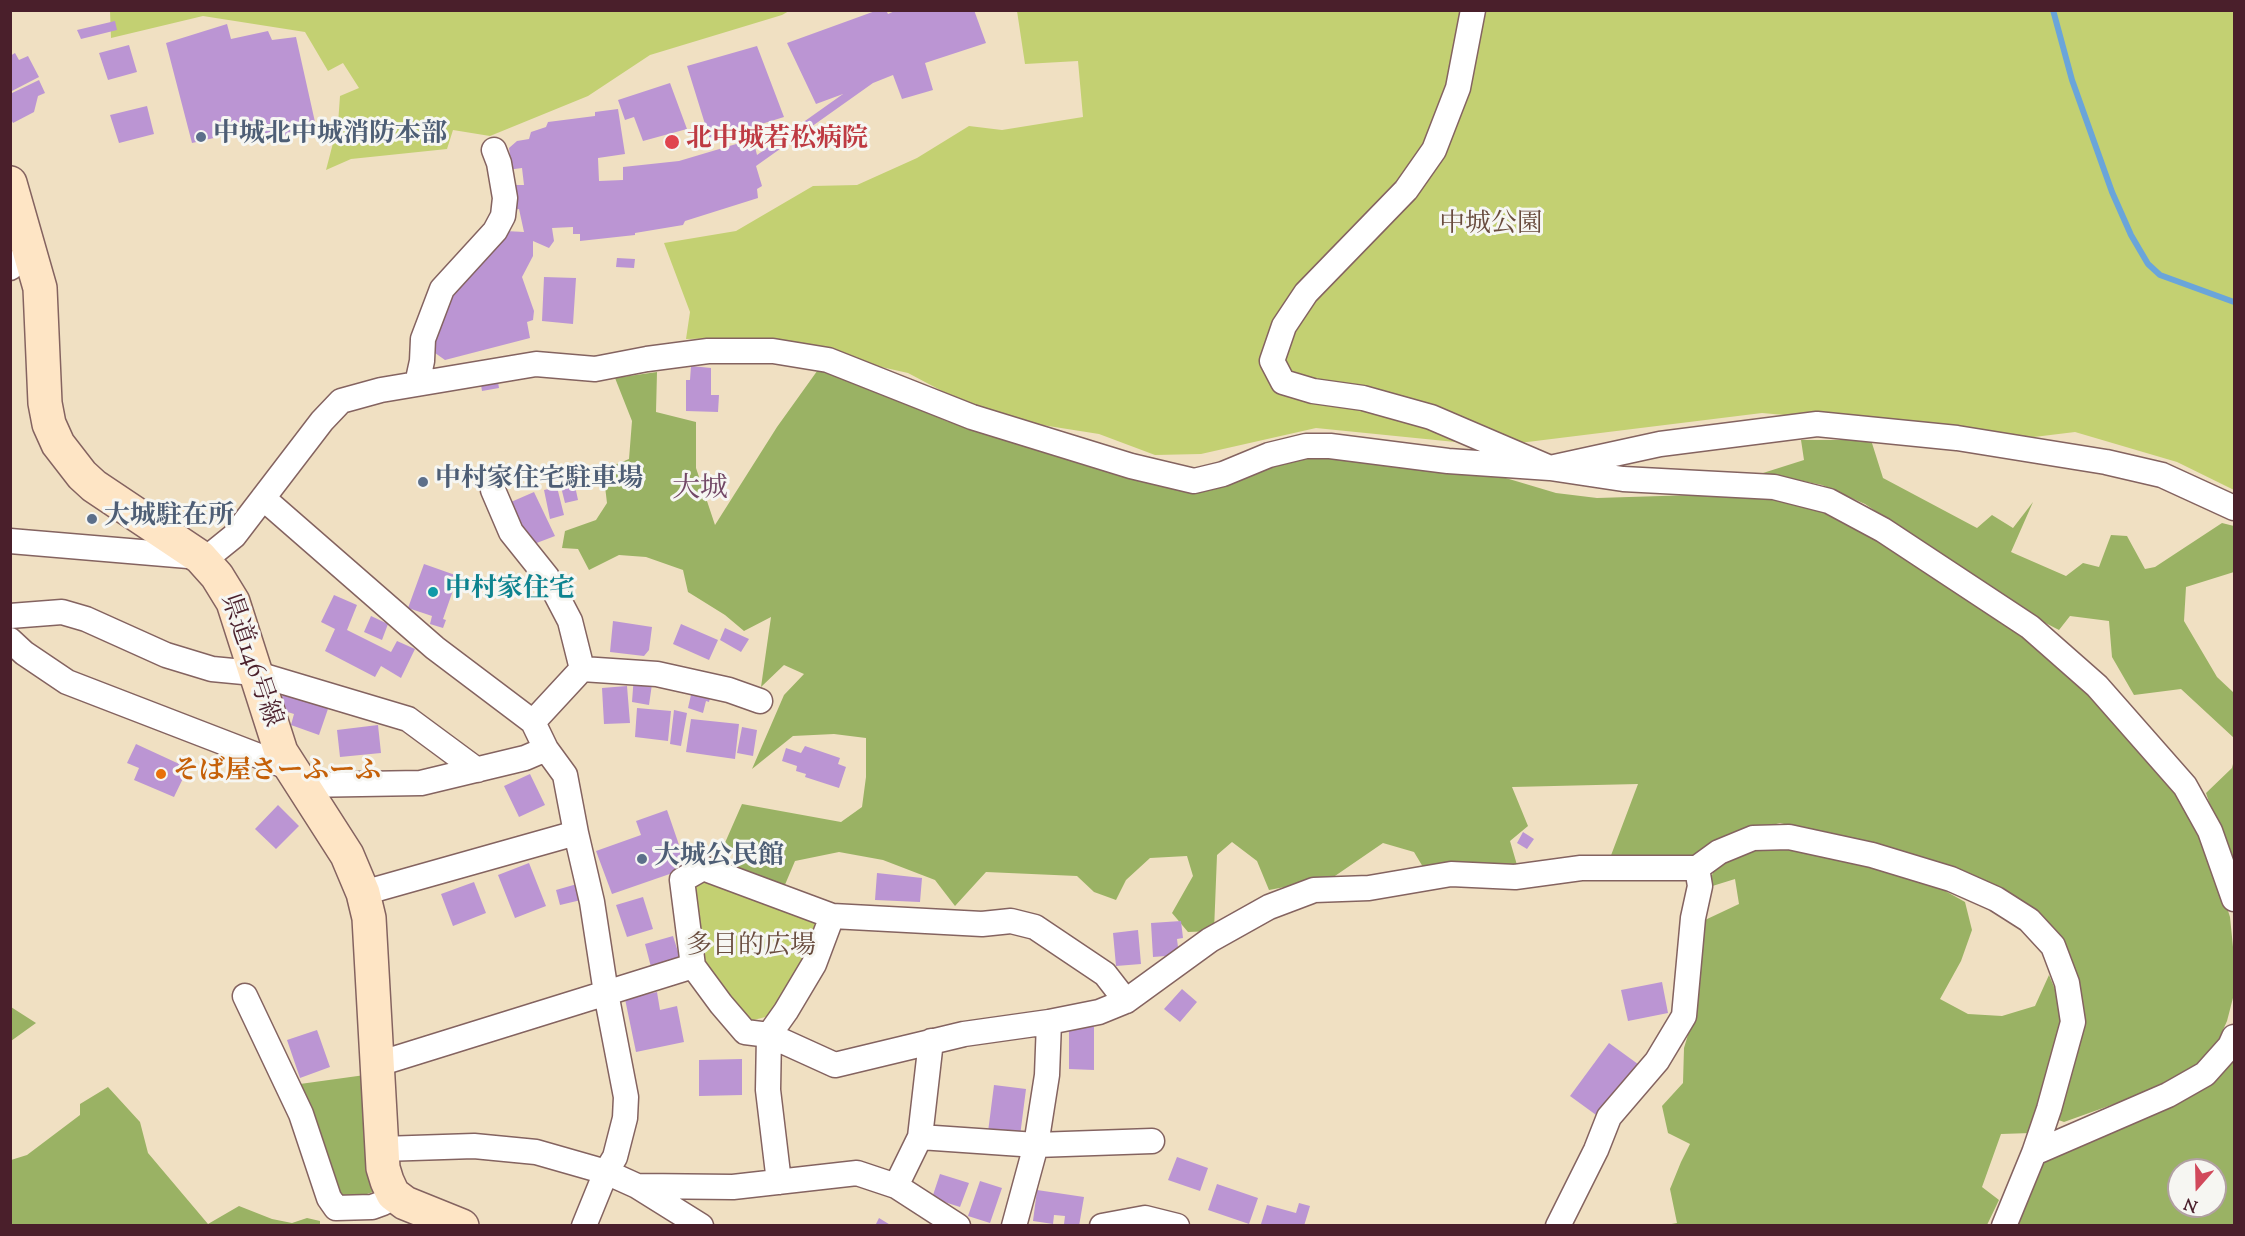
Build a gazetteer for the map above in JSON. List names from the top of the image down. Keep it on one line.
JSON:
{"streets":{"main road":["県道146号線"]},"districts":["大城"],"parks":["中城公園","多目的広場"],"places":["中城北中城消防本部","北中城若松病院","中村家住宅駐車場","大城駐在所","中村家住宅","そば屋さーふーふ","大城公民館"],"north":"bottom"}
